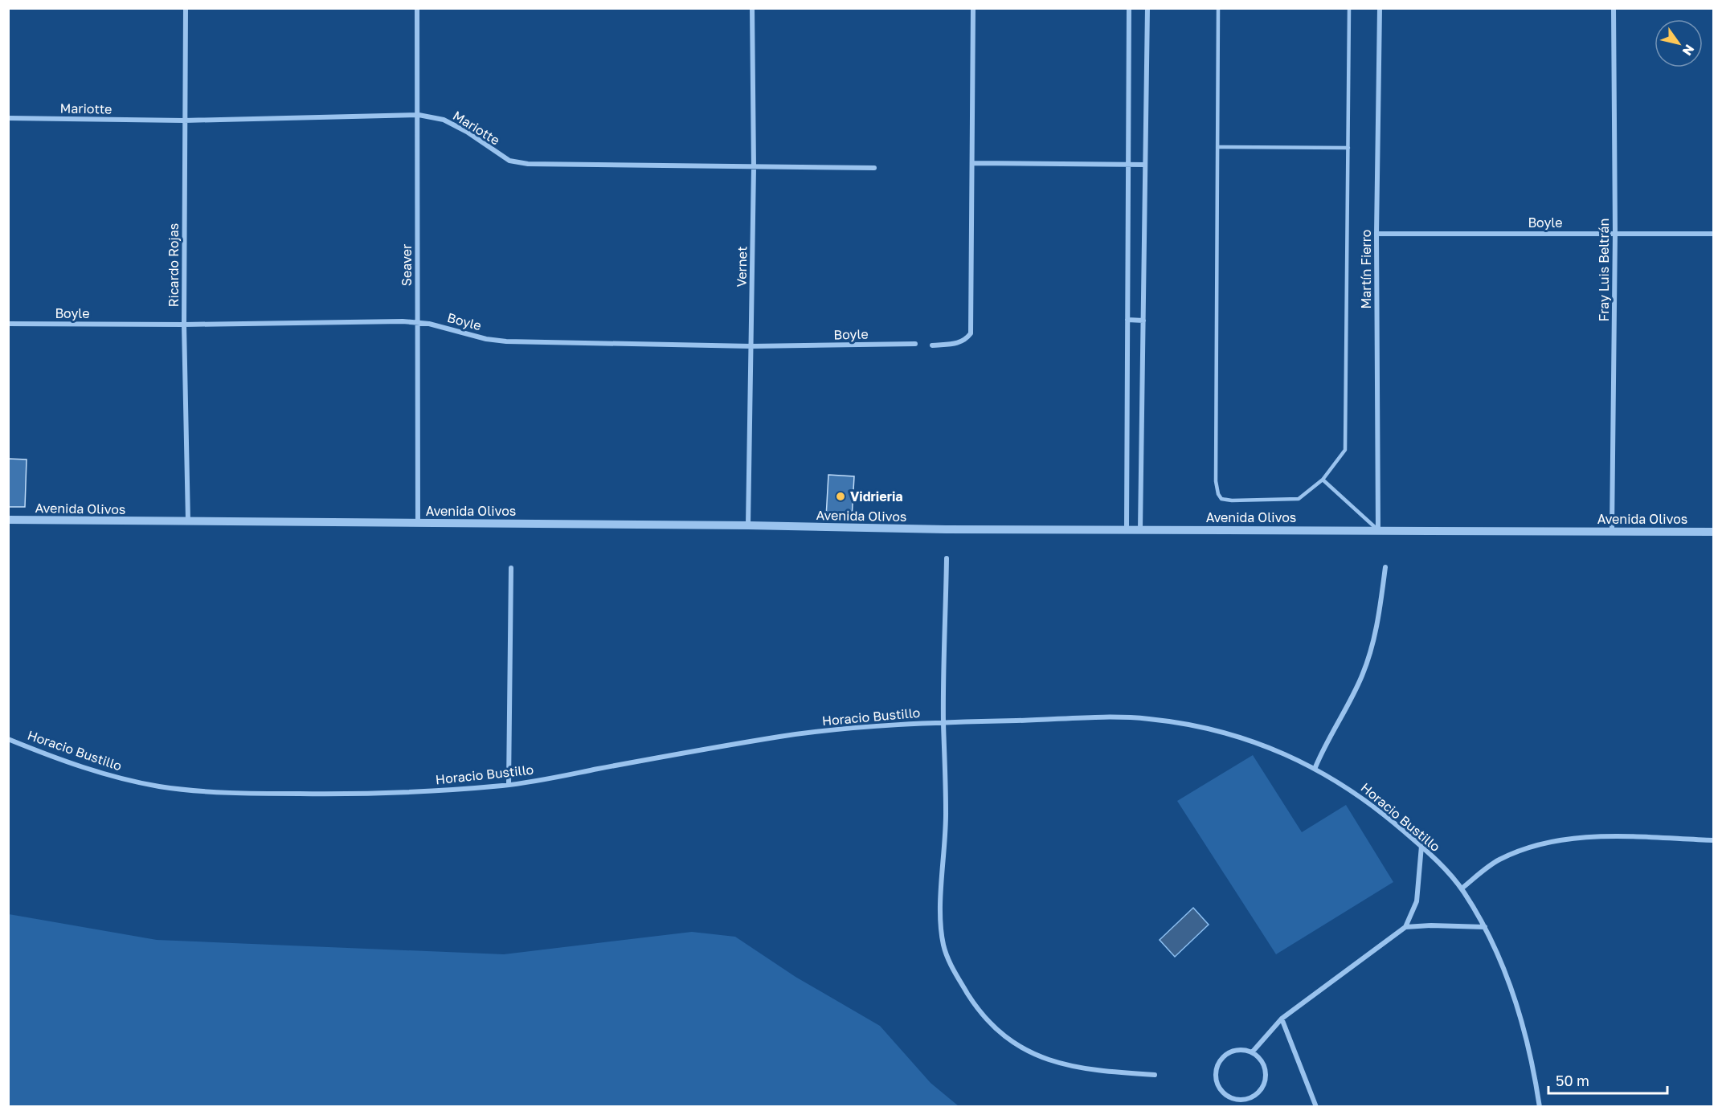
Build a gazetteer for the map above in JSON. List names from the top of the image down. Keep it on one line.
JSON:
{"streets":{"street":["Mariotte","Boyle","Ricardo Rojas","Seaver","Vernet","Martín Fierro","Fray Luis Beltrán","Avenida Olivos","Horacio Bustillo"]},"crossings":[["Mariotte","Ricardo Rojas"],["Mariotte","Seaver"],["Mariotte","Vernet"],["Boyle","Ricardo Rojas"],["Boyle","Seaver"],["Boyle","Vernet"],["Boyle","Martín Fierro"],["Boyle","Fray Luis Beltrán"],["Ricardo Rojas","Avenida Olivos"],["Seaver","Avenida Olivos"],["Vernet","Avenida Olivos"],["Martín Fierro","Avenida Olivos"],["Fray Luis Beltrán","Avenida Olivos"]],"places":["Vidrieria"],"scale_bar":"50 m","north":"bottom right"}
